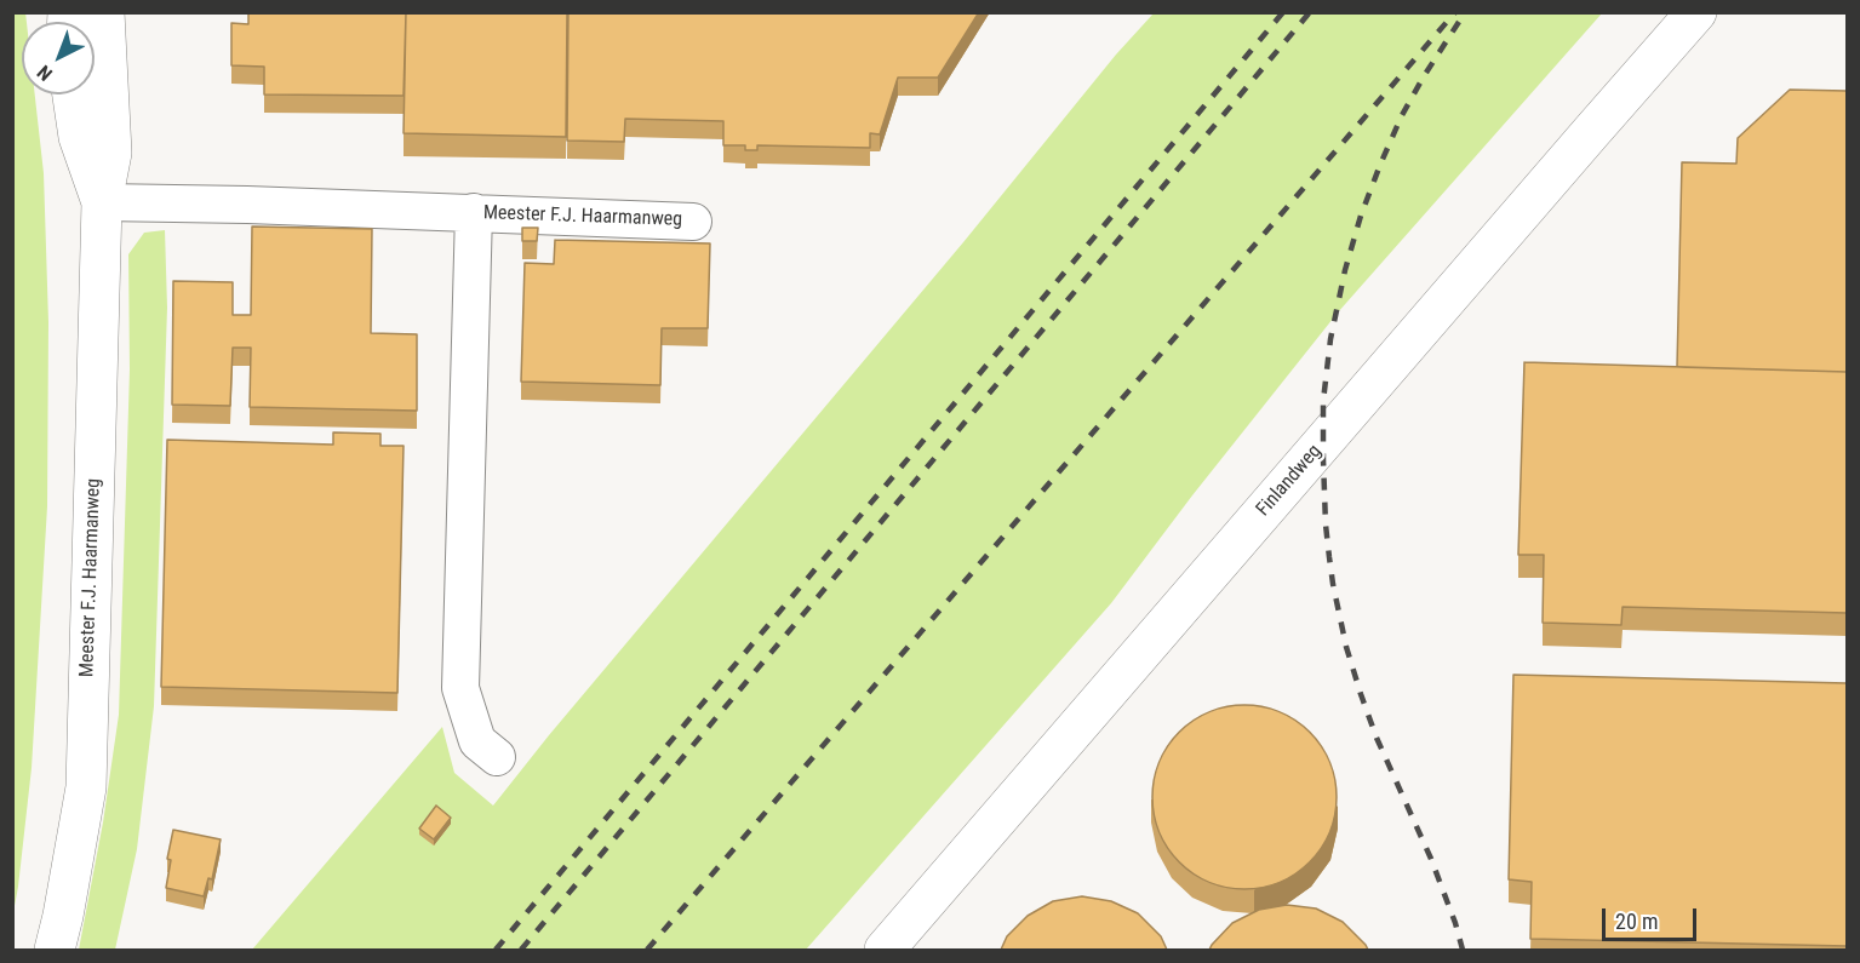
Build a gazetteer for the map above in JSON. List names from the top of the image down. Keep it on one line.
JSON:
{"streets":{"street":["Meester F.J. Haarmanweg","Finlandweg"]},"scale_bar":"20 m","north":"bottom left"}
